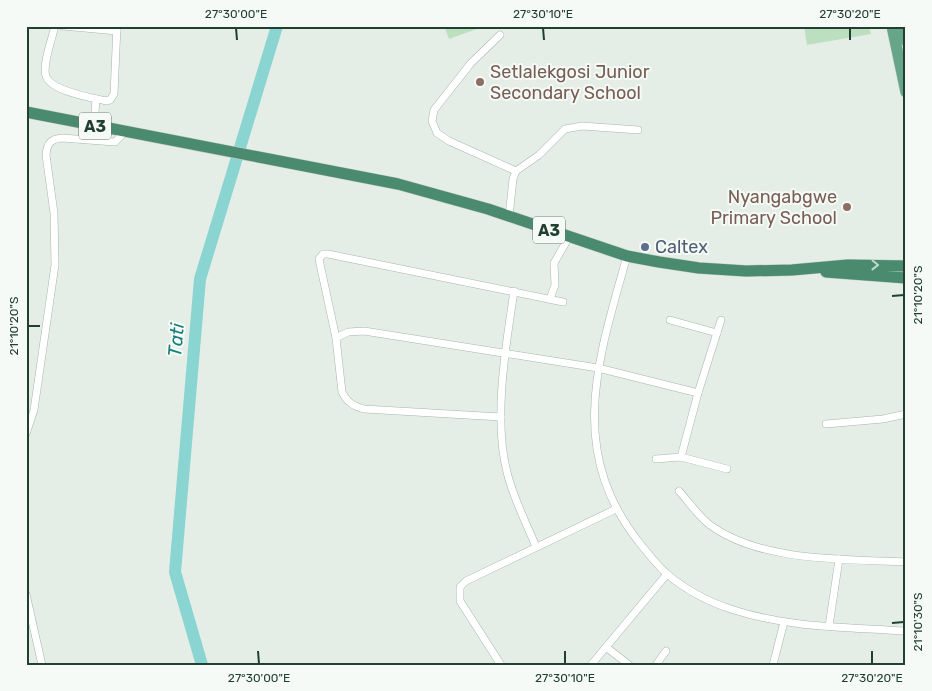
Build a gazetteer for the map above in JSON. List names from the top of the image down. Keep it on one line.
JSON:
{"streets":{"highway":["A3"]},"water":["Tati"],"places":["Setlalekgosi Junior Secondary School","Nyangabgwe Primary School","Caltex"],"coordinates":["27°30'00\"E","27°30'10\"E","27°30'20\"E","21°10'20\"S","21°10'30\"S"]}
